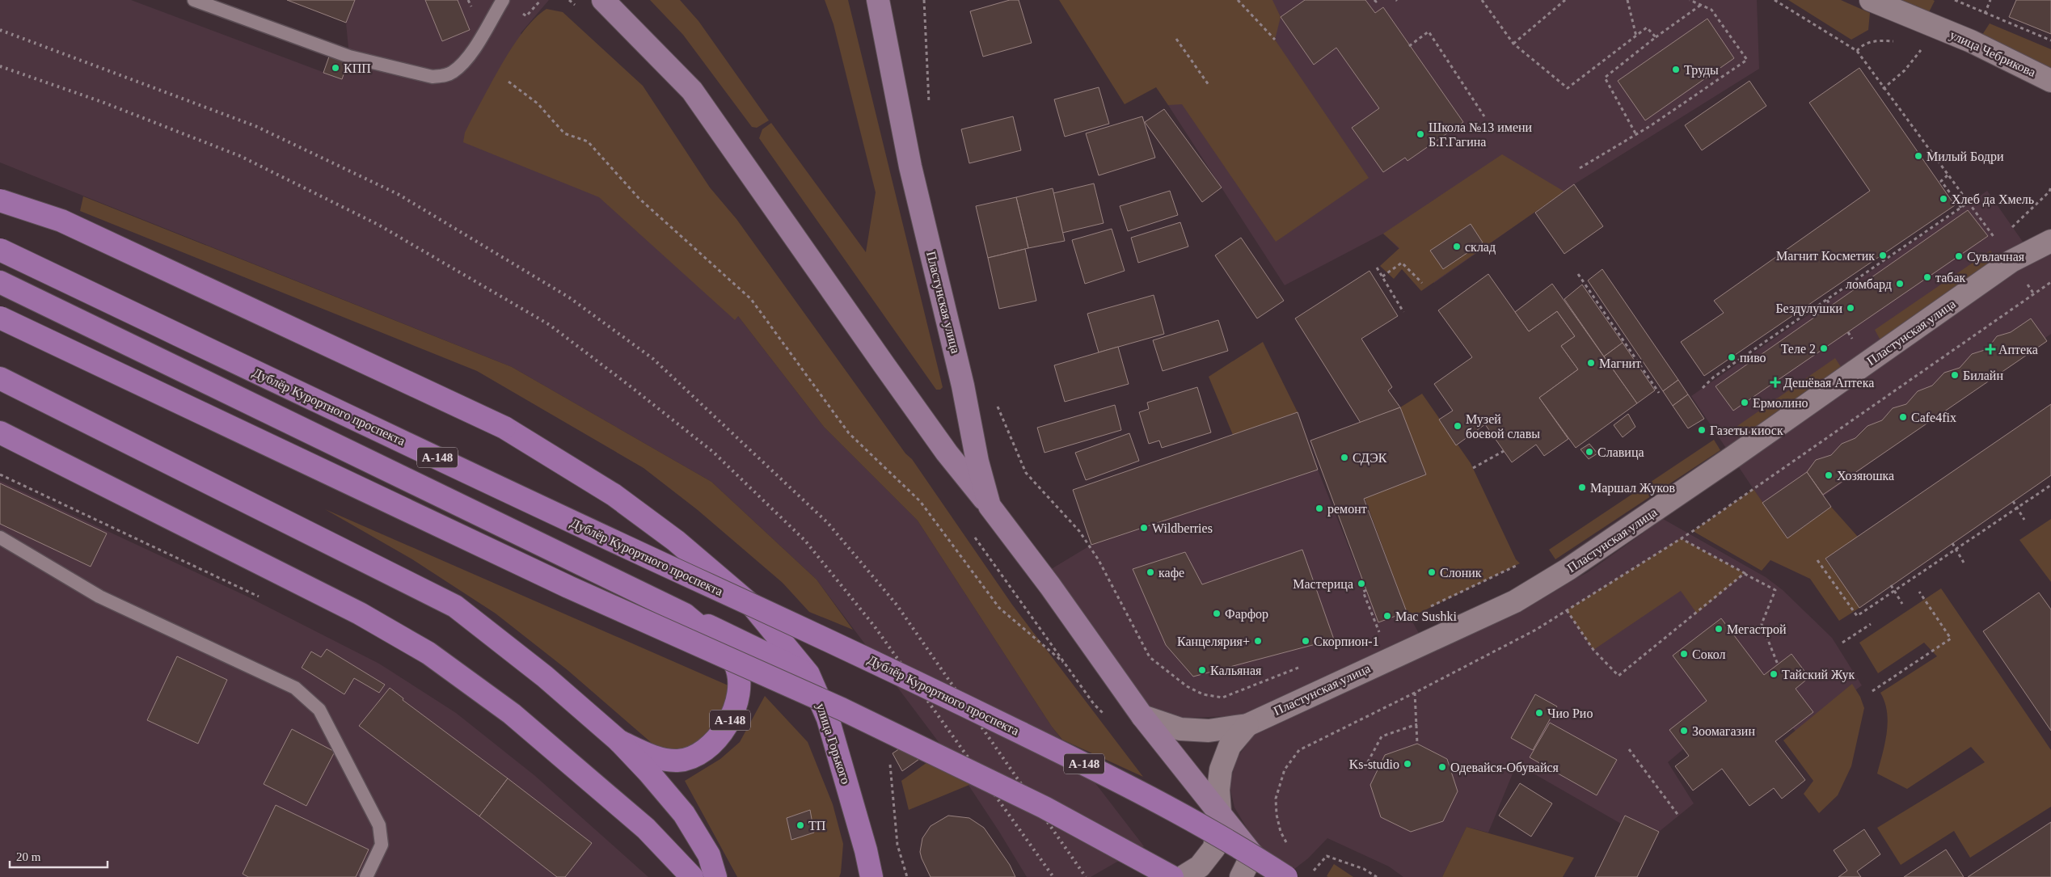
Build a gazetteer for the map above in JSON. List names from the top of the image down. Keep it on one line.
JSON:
{"streets":{"main road":["Пластунская улица","Дублёр Курортного проспекта","А-148","улица Горького"],"street":["улица Чебрикова"]},"crossings":[["А-148","улица Горького"]],"places":{"other":["КПП","Труды","Школа №13 имени Б.Г.Гагина","Милый Бодри","Хлеб да Хмель","склад","Магнит Косметик","Сувлачная","табак","ломбард","Бездулушки","Теле 2","пиво","Магнит","Билайн","Ермолино","Cafe4fix","Музей боевой славы","Газеты киоск","Славица","СДЭК","Хозяюшка","Маршал Жуков","ремонт","Wildberries","кафе","Слоник","Мастерица","Фарфор","Mac Sushki","Мегастрой","Канцелярия+","Скорпион-1","Сокол","Кальяная","Тайский Жук","Чио Рио","Зоомагазин","Ks-studio","Одевайся-Обувайся","ТП"],"health":["Аптека","Дешёвая Аптека"]},"scale_bar":"20 m"}
